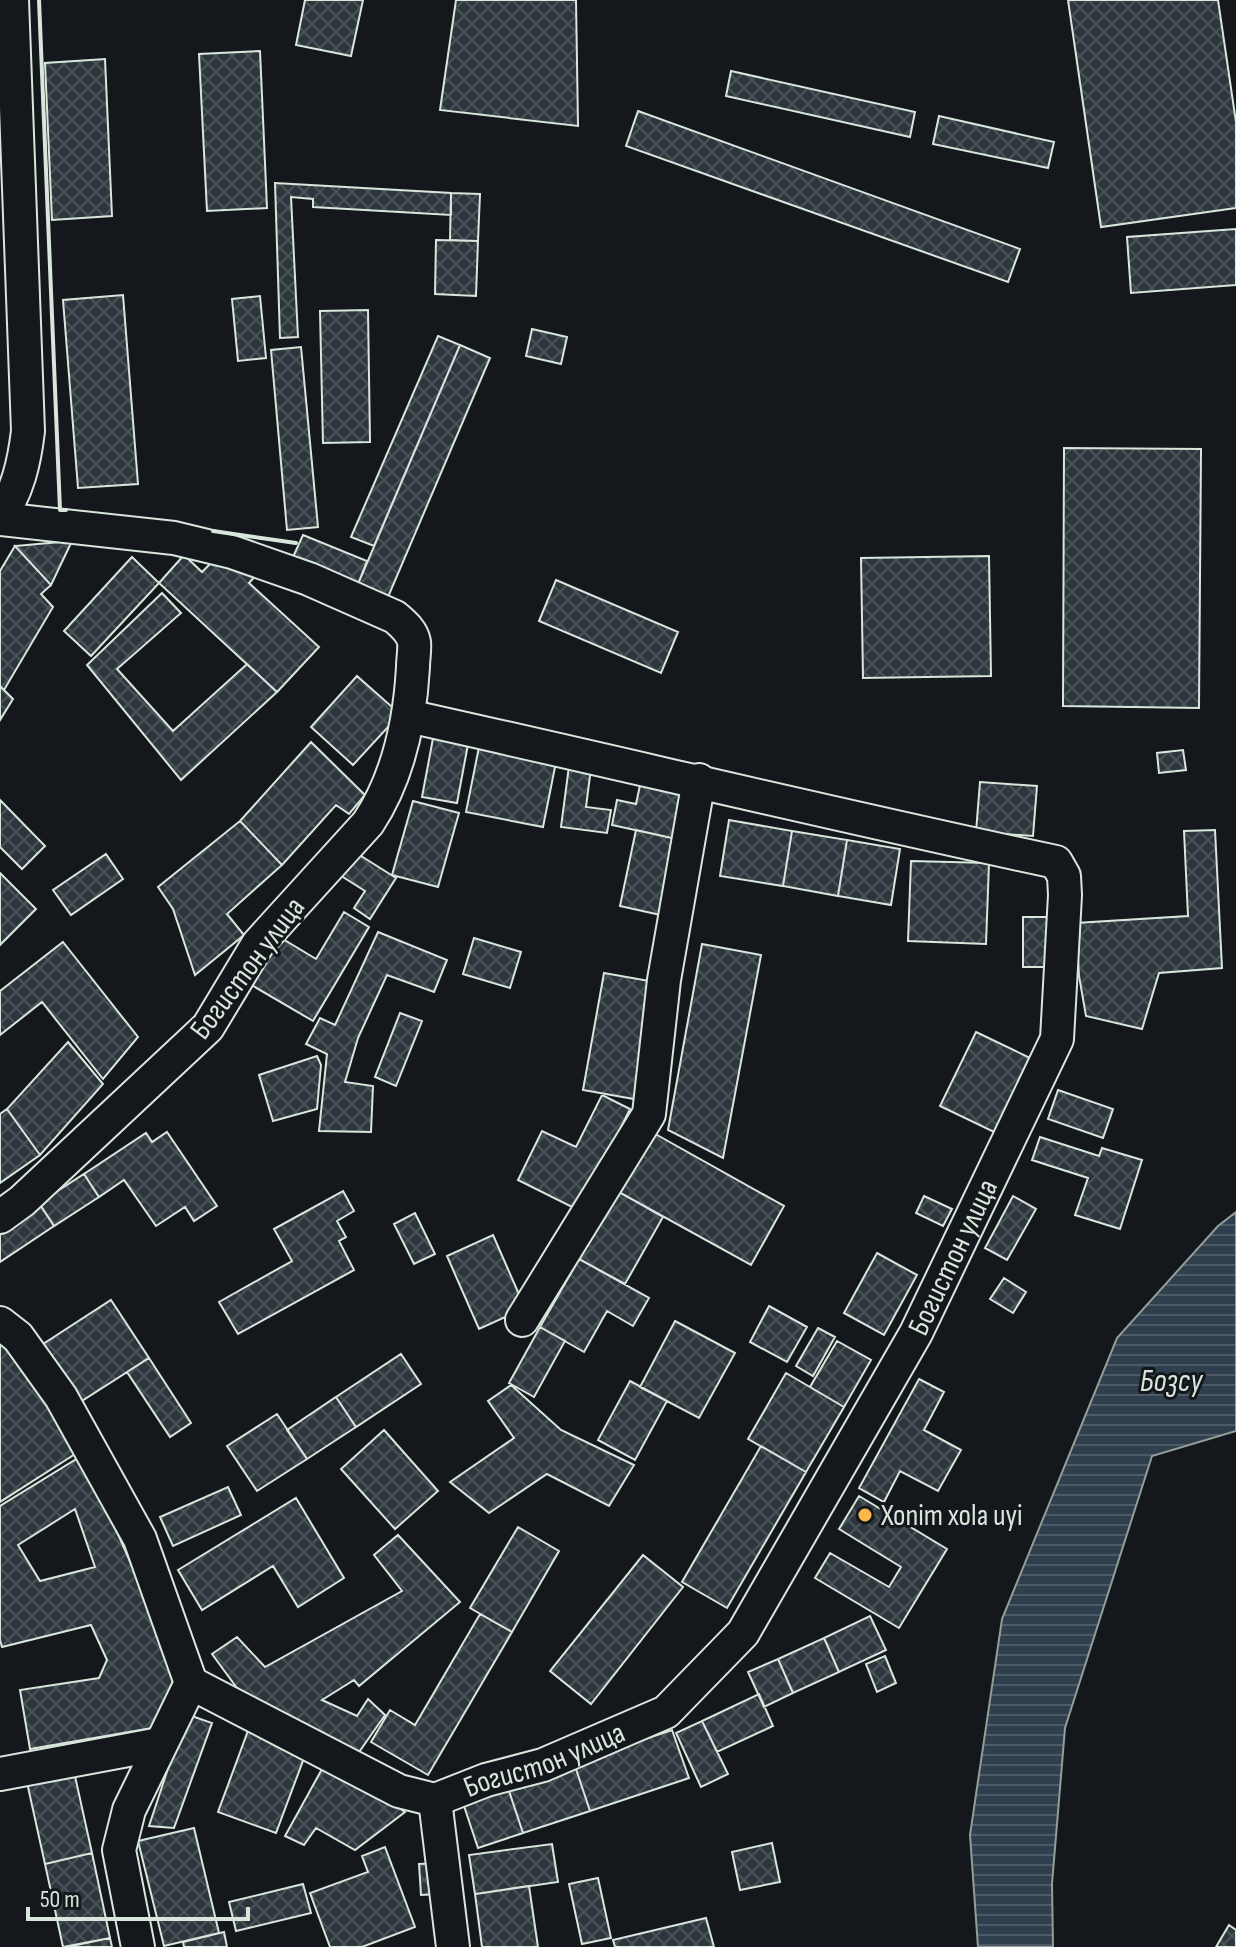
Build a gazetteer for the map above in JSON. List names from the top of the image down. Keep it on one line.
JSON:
{"streets":{"street":["Богистон улица"]},"water":["Бозсу"],"places":["Xonim xola uyi"],"scale_bar":"50 m"}
